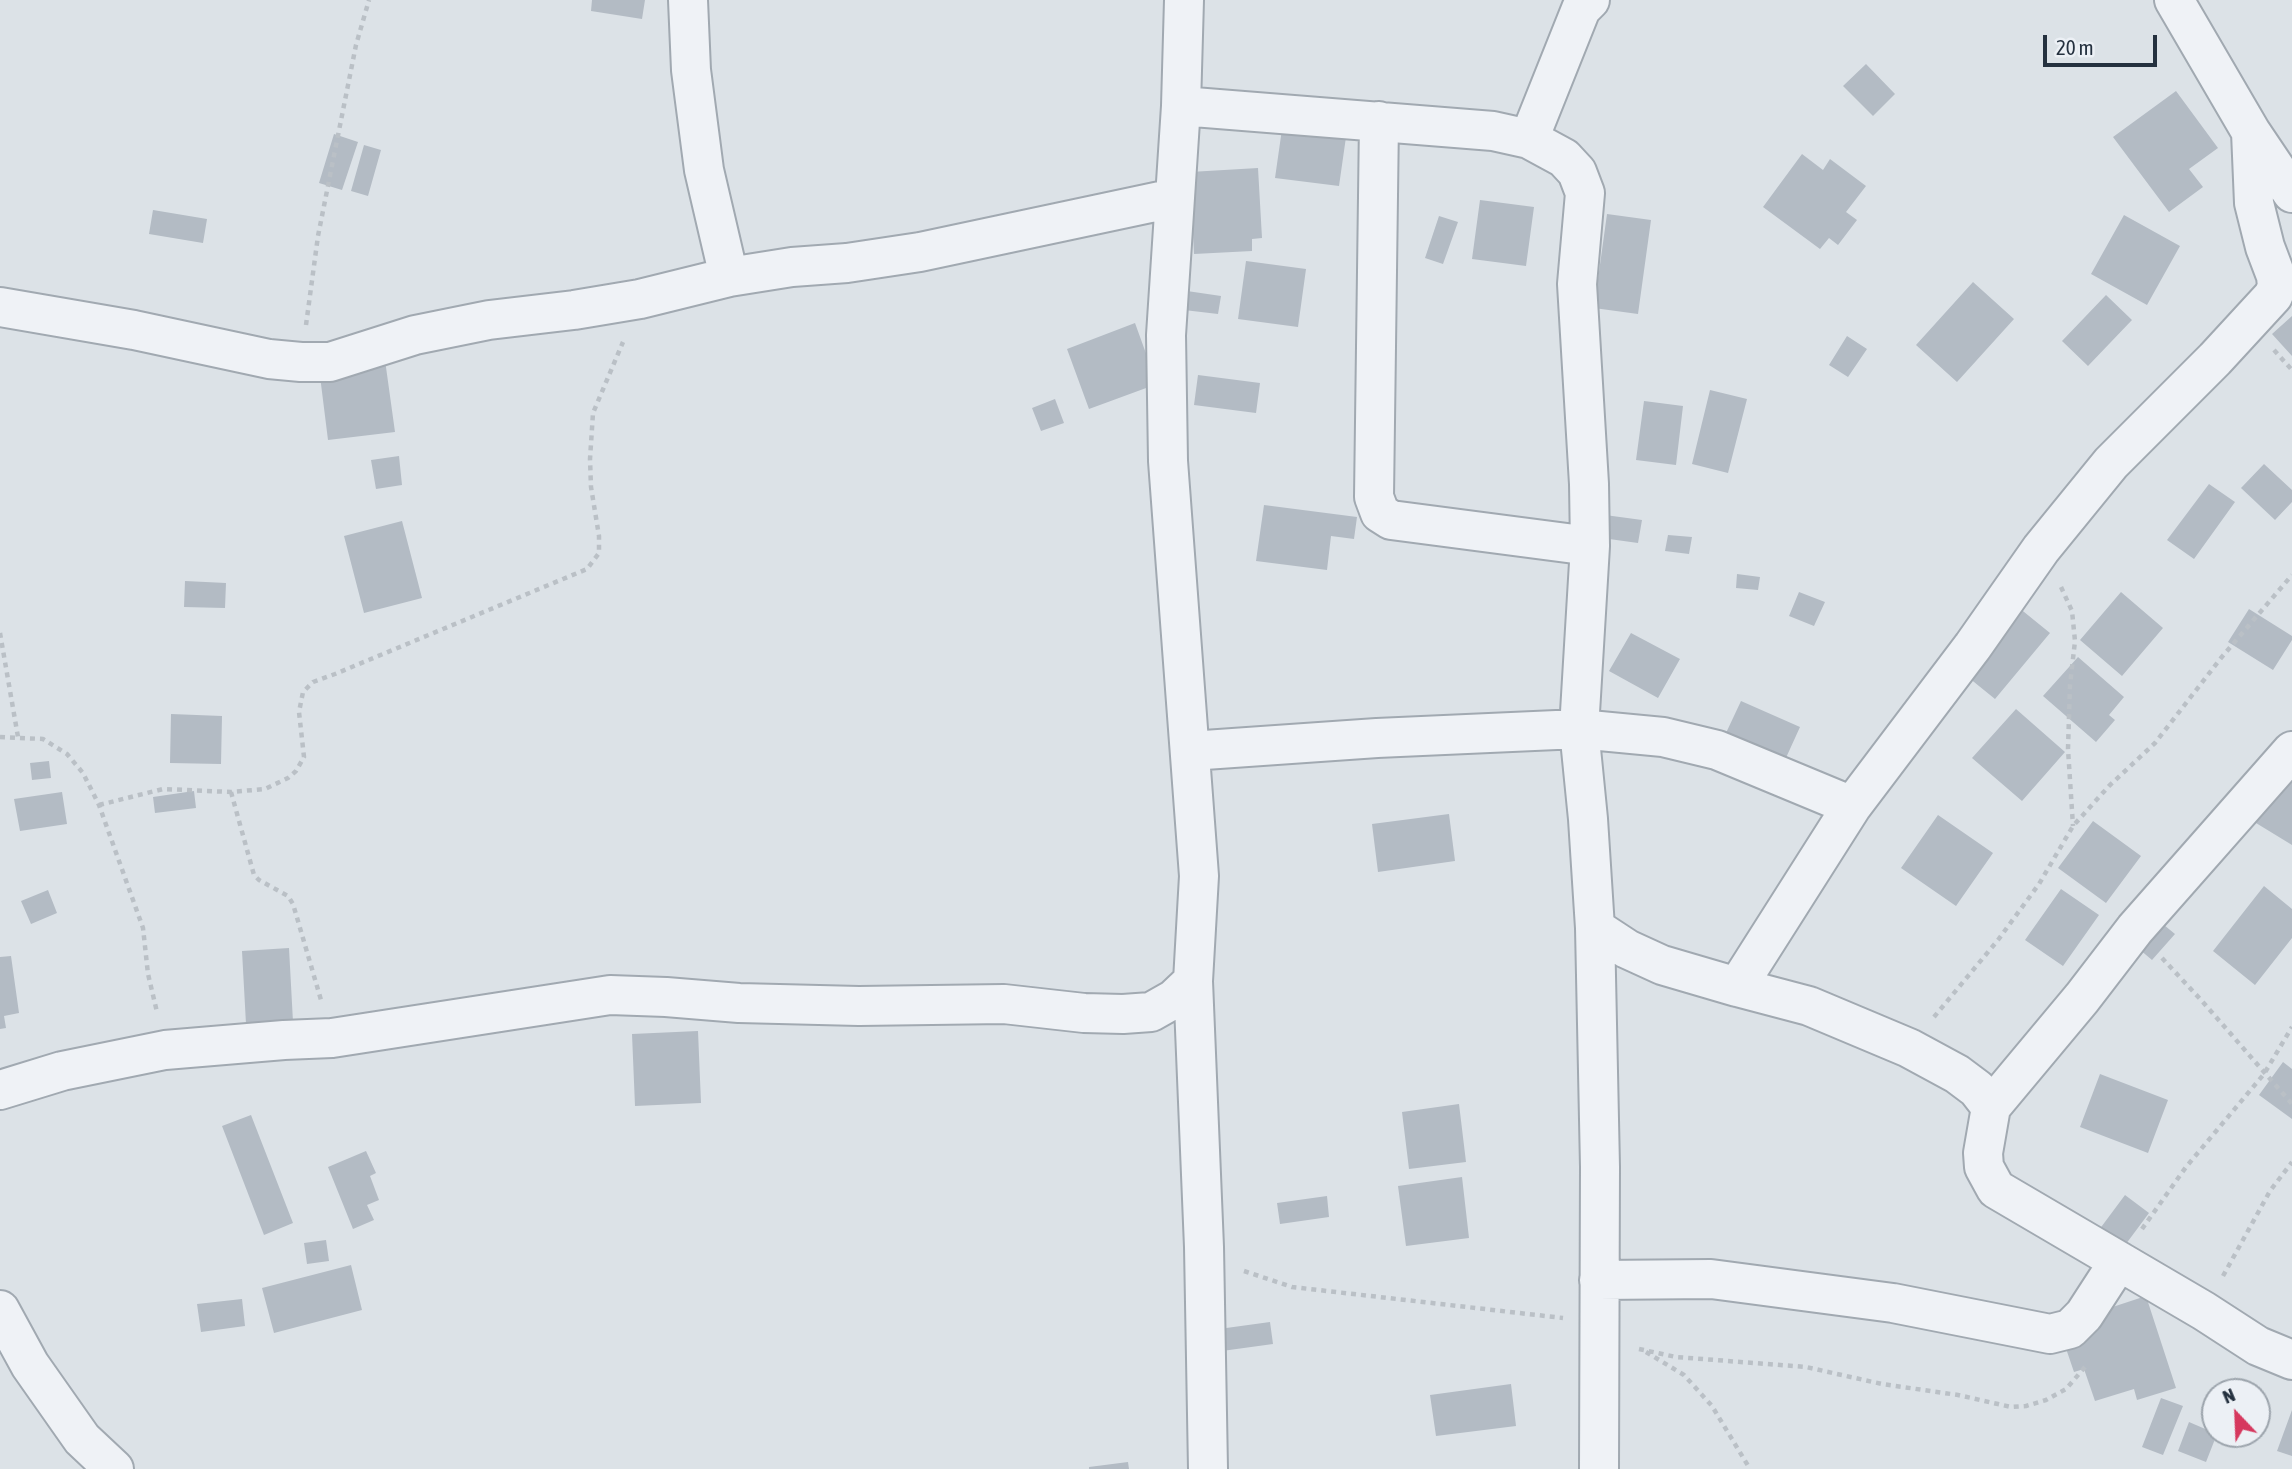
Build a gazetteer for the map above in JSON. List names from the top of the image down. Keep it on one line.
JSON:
{"scale_bar":"20 m","north":"top left"}
